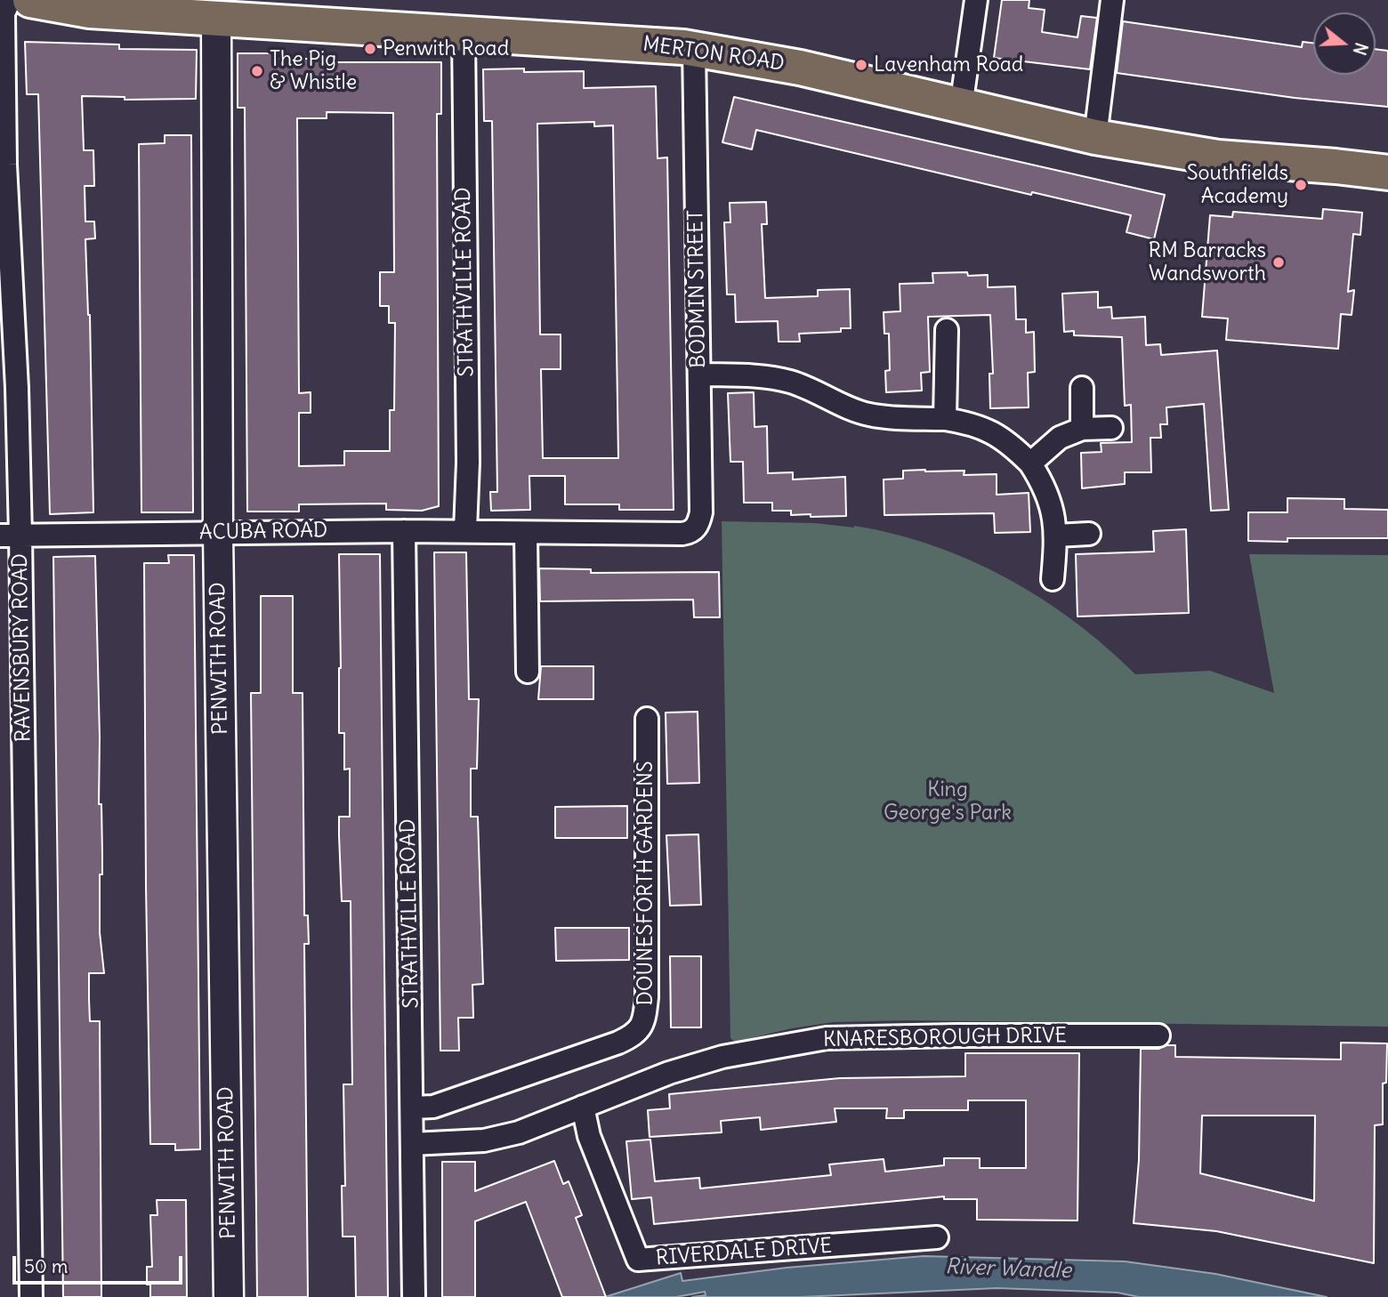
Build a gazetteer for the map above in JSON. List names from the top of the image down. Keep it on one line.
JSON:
{"streets":{"main road":["MERTON ROAD"],"street":["STRATHVILLE ROAD","BODMIN STREET","ACUBA ROAD","RAVENSBURY ROAD","PENWITH ROAD","DOUNESFORTH GARDENS","KNARESBOROUGH DRIVE","RIVERDALE DRIVE"]},"crossings":[["MERTON ROAD","STRATHVILLE ROAD"],["MERTON ROAD","BODMIN STREET"],["MERTON ROAD","PENWITH ROAD"],["STRATHVILLE ROAD","ACUBA ROAD"],["STRATHVILLE ROAD","DOUNESFORTH GARDENS"],["STRATHVILLE ROAD","KNARESBOROUGH DRIVE"],["BODMIN STREET","ACUBA ROAD"],["ACUBA ROAD","RAVENSBURY ROAD"],["ACUBA ROAD","PENWITH ROAD"],["KNARESBOROUGH DRIVE","RIVERDALE DRIVE"]],"water":["River Wandle"],"parks":["King George's Park"],"places":["Penwith Road","Lavenham Road","The Pig & Whistle","Southfields Academy","RM Barracks Wandsworth"],"scale_bar":"50 m","north":"right"}
